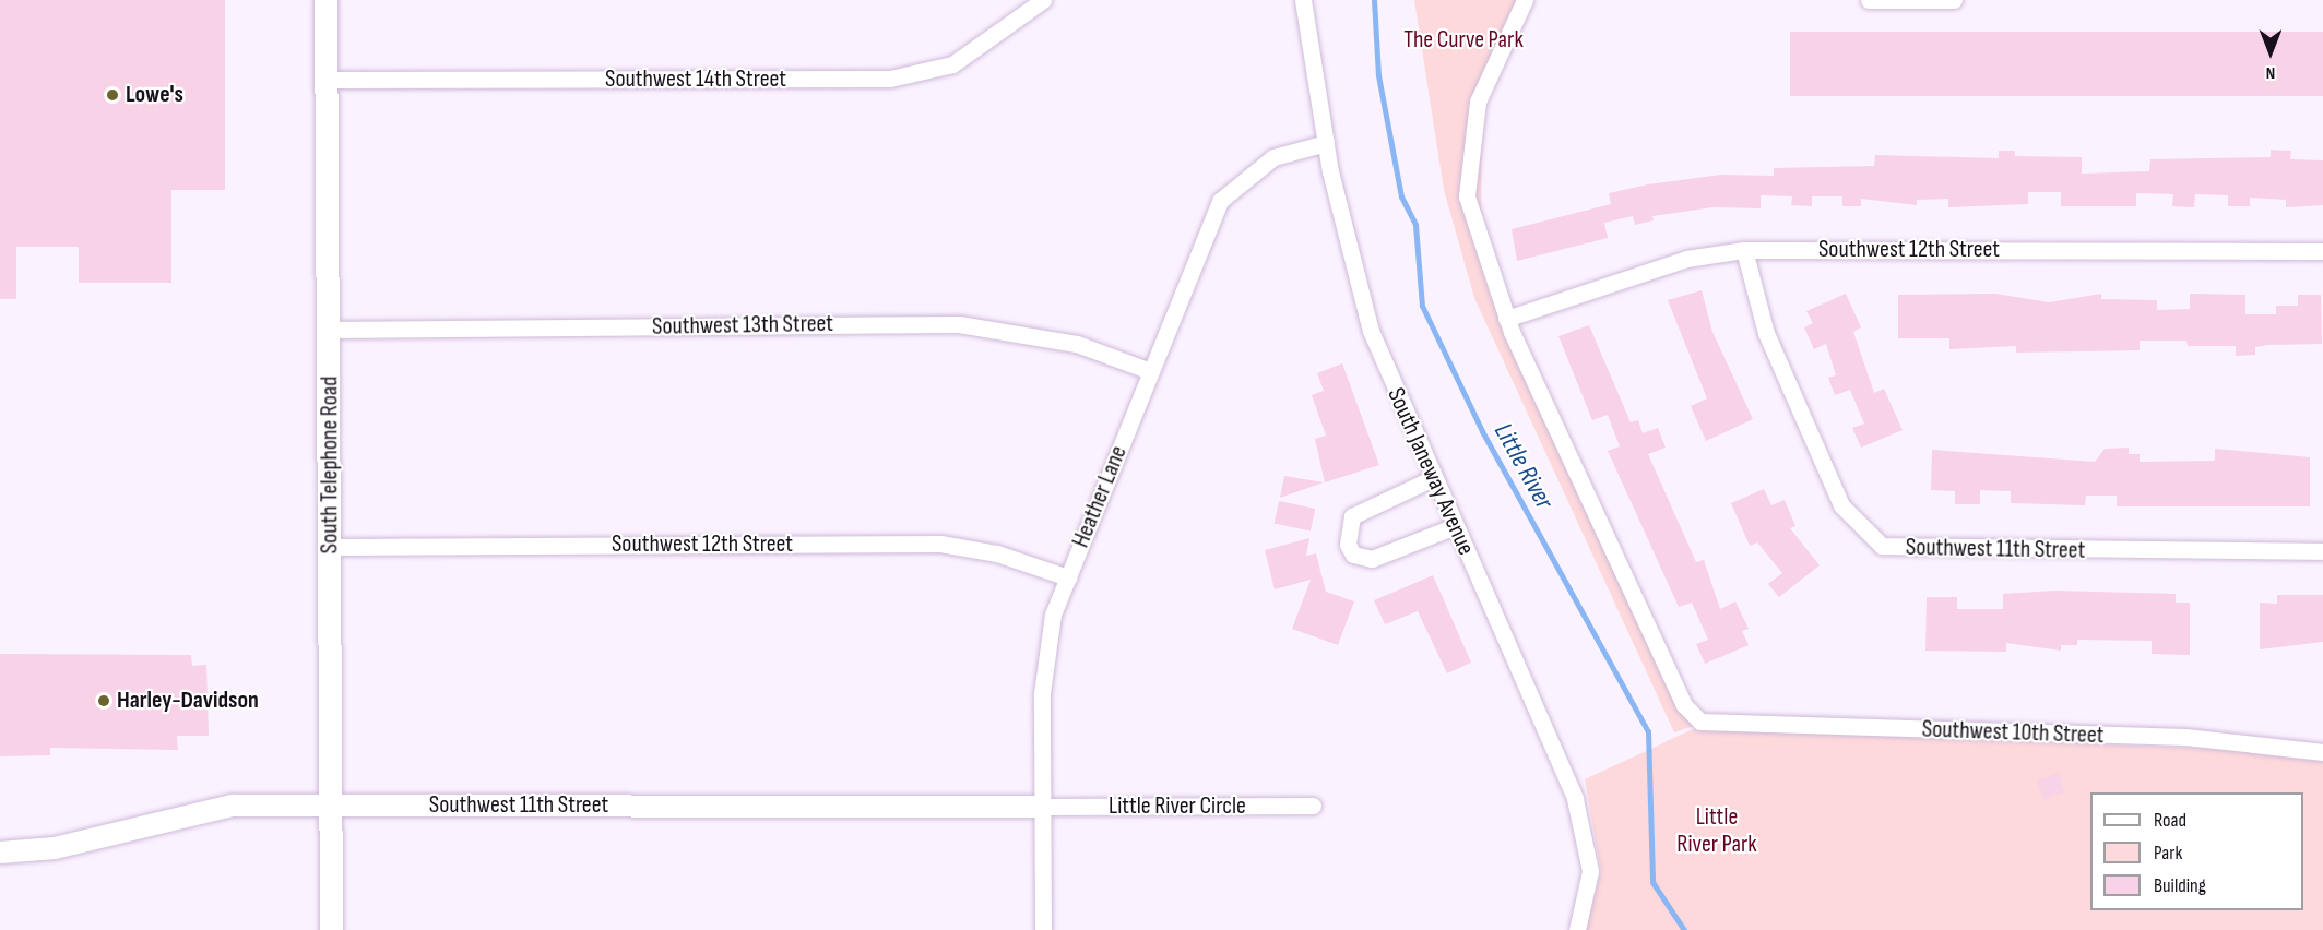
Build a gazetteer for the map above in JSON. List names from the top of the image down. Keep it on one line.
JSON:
{"streets":{"main road":["South Telephone Road"],"street":["Southwest 14th Street","Southwest 12th Street","Southwest 13th Street","South Janeway Avenue","Heather Lane","Southwest 11th Street","Southwest 10th Street","Little River Circle"]},"crossings":[["Southwest 14th Street","South Telephone Road"],["Southwest 12th Street","South Telephone Road"],["Southwest 12th Street","Heather Lane"],["Southwest 12th Street","Southwest 11th Street"],["Southwest 12th Street","Southwest 10th Street"],["Southwest 13th Street","South Telephone Road"],["Southwest 13th Street","Heather Lane"],["South Telephone Road","Southwest 11th Street"],["South Janeway Avenue","Heather Lane"],["Heather Lane","Southwest 11th Street"],["Heather Lane","Little River Circle"],["Southwest 11th Street","Little River Circle"]],"water":["Little River"],"parks":["The Curve Park","Little River Park"],"places":["Lowe's","Harley-Davidson"],"legend":["Road","Park","Building"],"north":"bottom"}
